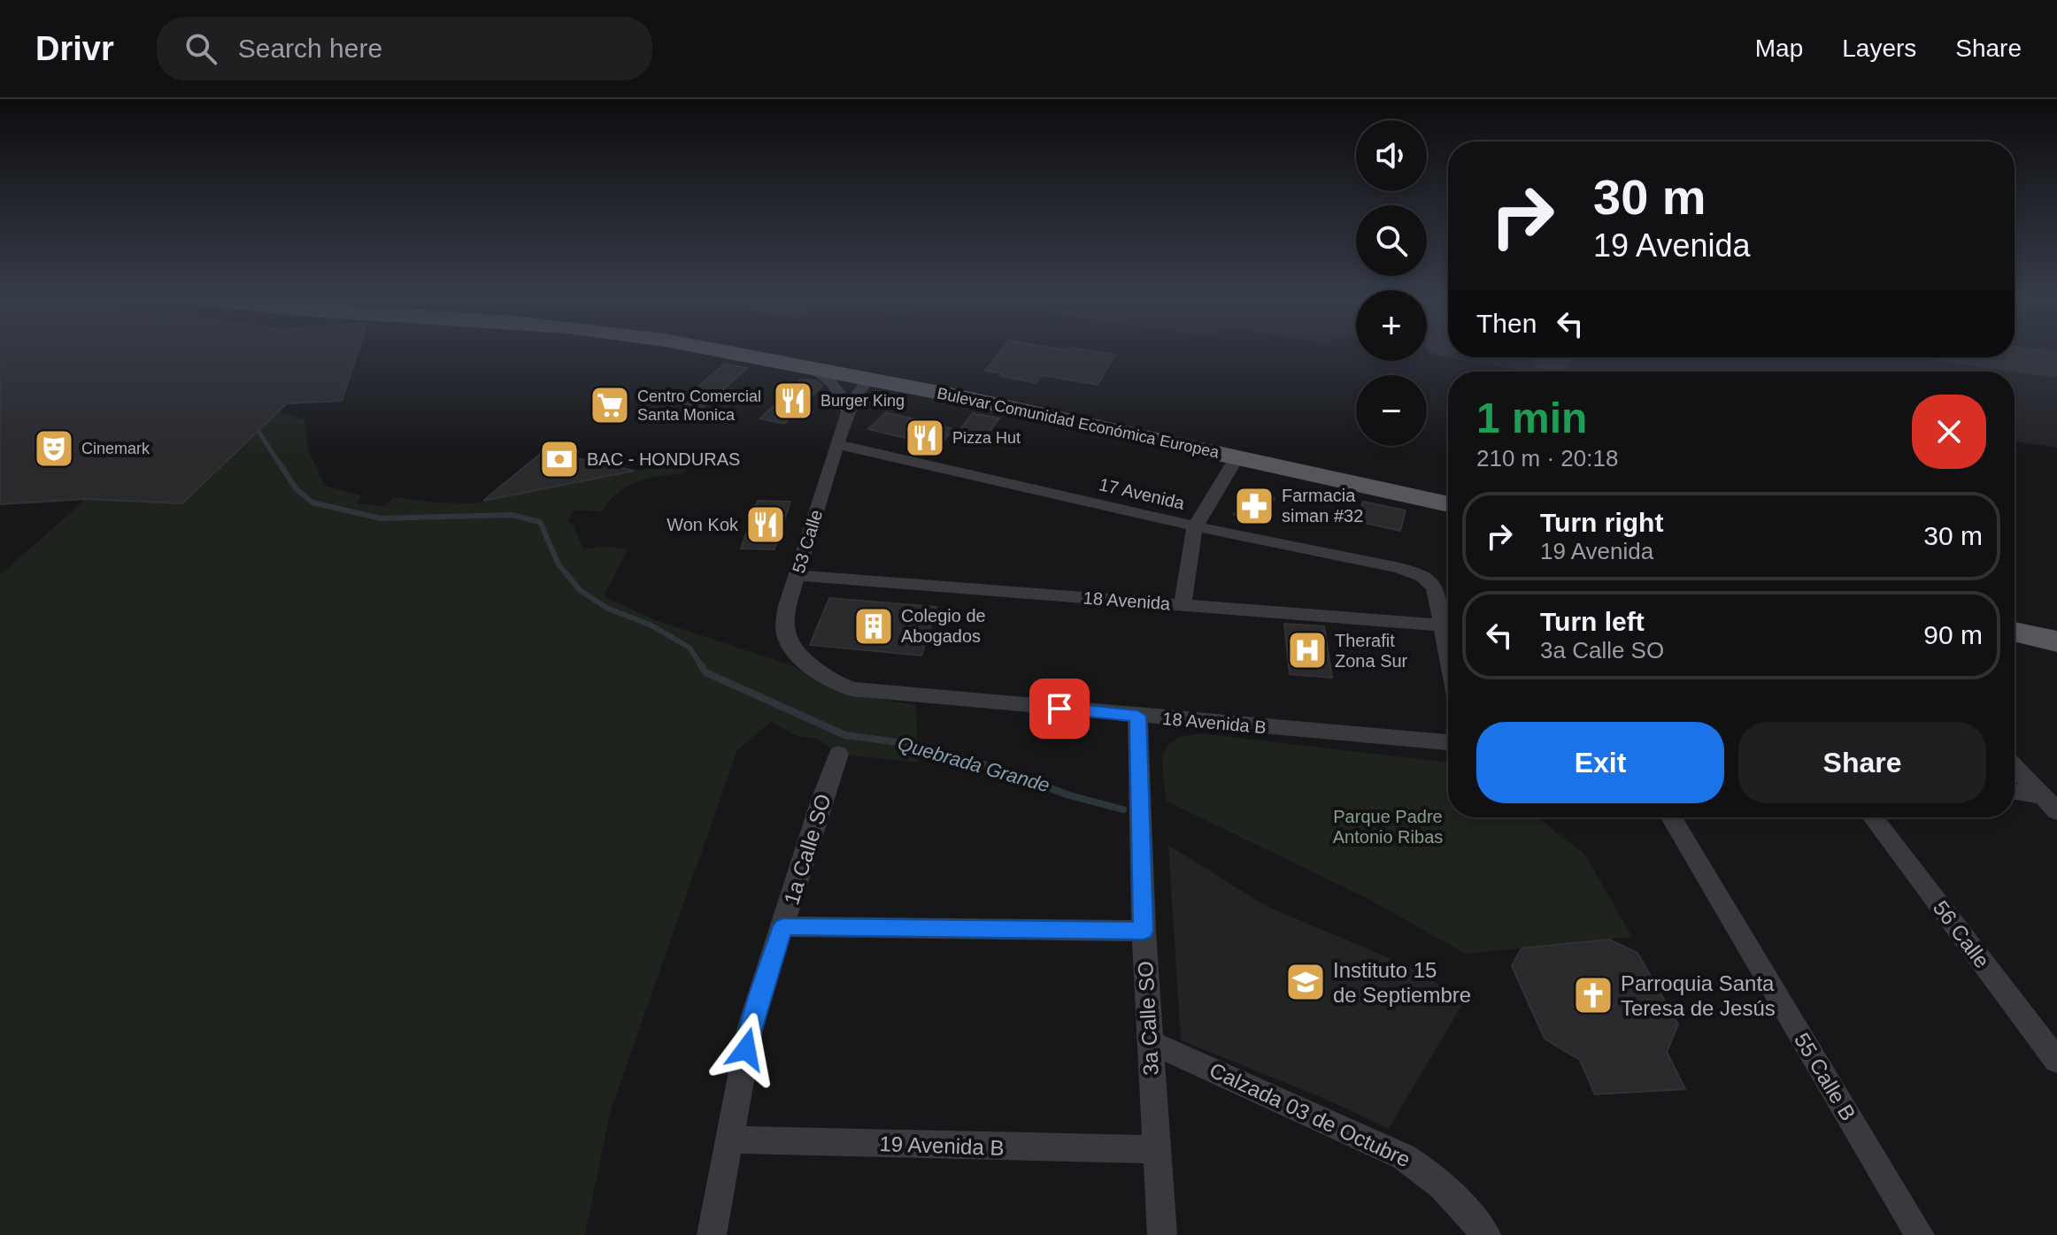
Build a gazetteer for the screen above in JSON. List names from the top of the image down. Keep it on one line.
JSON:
{"streets":{"main road":["Bulevar Comunidad Económica Europea"],"street":["17 Avenida","53 Calle","18 Avenida","18 Avenida B","1a Calle SO","56 Calle","3a Calle SO","55 Calle B","Calzada 03 de Octubre","19 Avenida B"]},"crossings":[["Bulevar Comunidad Económica Europea","53 Calle"],["17 Avenida","53 Calle"],["53 Calle","18 Avenida"],["53 Calle","18 Avenida B"],["18 Avenida B","3a Calle SO"],["1a Calle SO","19 Avenida B"],["3a Calle SO","Calzada 03 de Octubre"],["3a Calle SO","19 Avenida B"]],"water":["Quebrada Grande"],"parks":["Parque Padre Antonio Ribas"],"places":{"restaurant":["Burger King","Pizza Hut","Won Kok"],"supermarket":["Centro Comercial Santa Monica"],"theatre":["Cinemark"],"bank":["BAC - HONDURAS"],"pharmacy":["Farmacia siman #32"],"building":["Colegio de Abogados"],"hospital":["Therafit Zona Sur"],"school or university":["Instituto 15 de Septiembre"],"church":["Parroquia Santa Teresa de Jesús"]},"page":{"header":"Drivr","search":"Search here","nav":["Map","Layers","Share"],"map_buttons":["+","−"],"turn":["30 m","19 Avenida"],"then":"Then","heading":["1 min","210 m · 20:18"],"list":[{"name":"Turn right","note":"19 Avenida","value":"30 m"},{"name":"Turn left","note":"3a Calle SO","value":"90 m"}],"buttons":["Exit","Share"]}}
